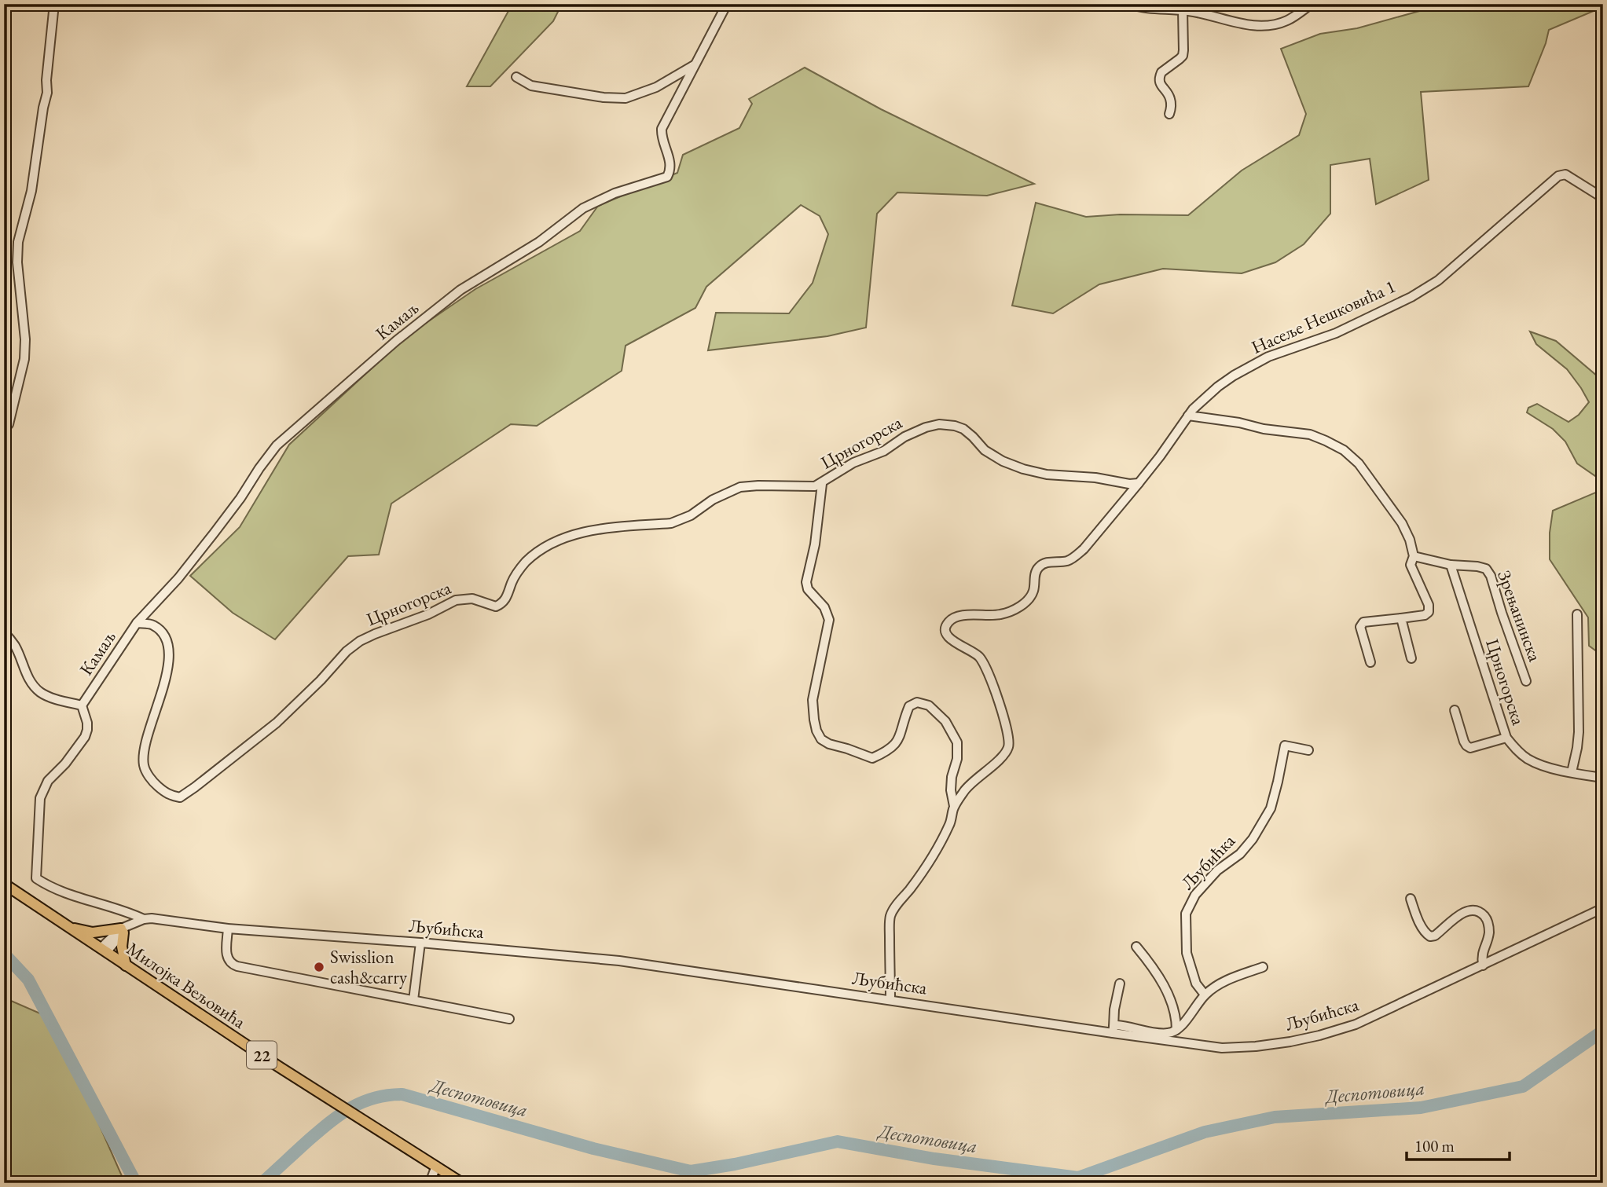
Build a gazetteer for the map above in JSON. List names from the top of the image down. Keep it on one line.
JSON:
{"streets":{"main road":["Милојка Вељовића","22"],"street":["Насеље Нешковића 1","Камаљ","Црногорска","Зрењанинска","Љубићка","Љубићска"]},"crossings":[["Камаљ","Црногорска"],["Камаљ","Љубићска"],["Црногорска","Зрењанинска"],["Љубићска","Милојка Вељовића"]],"water":["Деспотовица"],"places":["Swisslion cash&carry"],"scale_bar":"100 m"}
